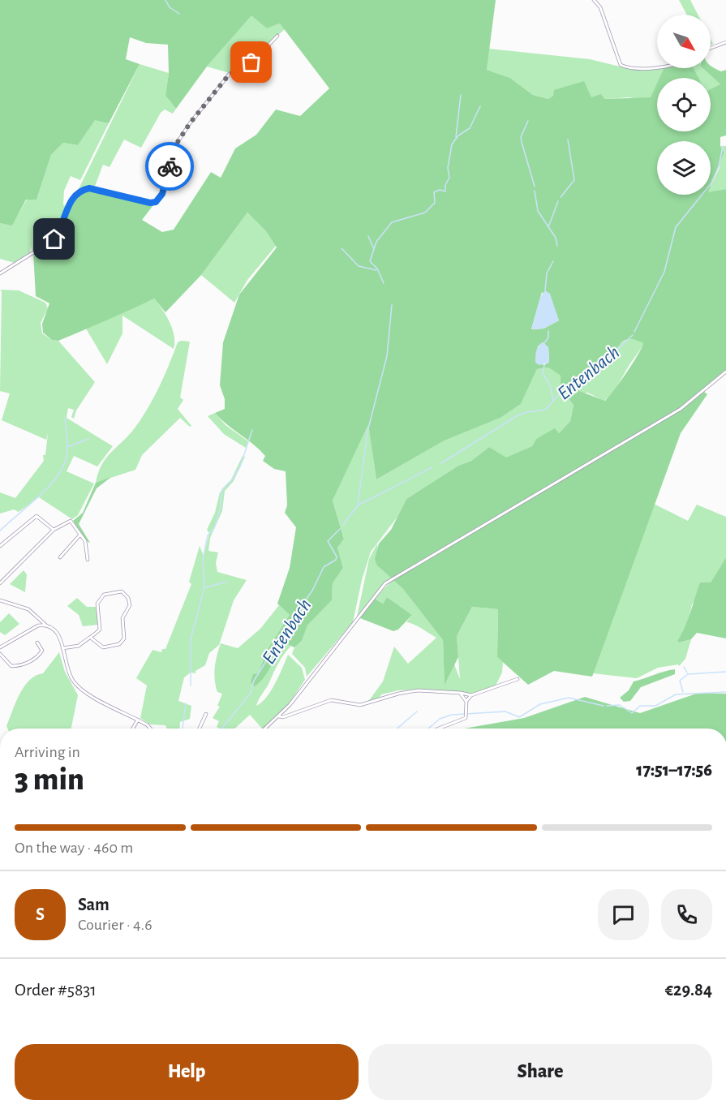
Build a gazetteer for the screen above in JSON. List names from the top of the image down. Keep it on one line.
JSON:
{"water":["Entenbach"],"north":"bottom right","page":{"heading":["3 min","Arriving in","17:51–17:56"],"panel":["Sam","Courier · 4.6","Order #5831","€29.84"],"bar":"On the way · 460 m","round":"S","buttons":["Help","Share"]}}
